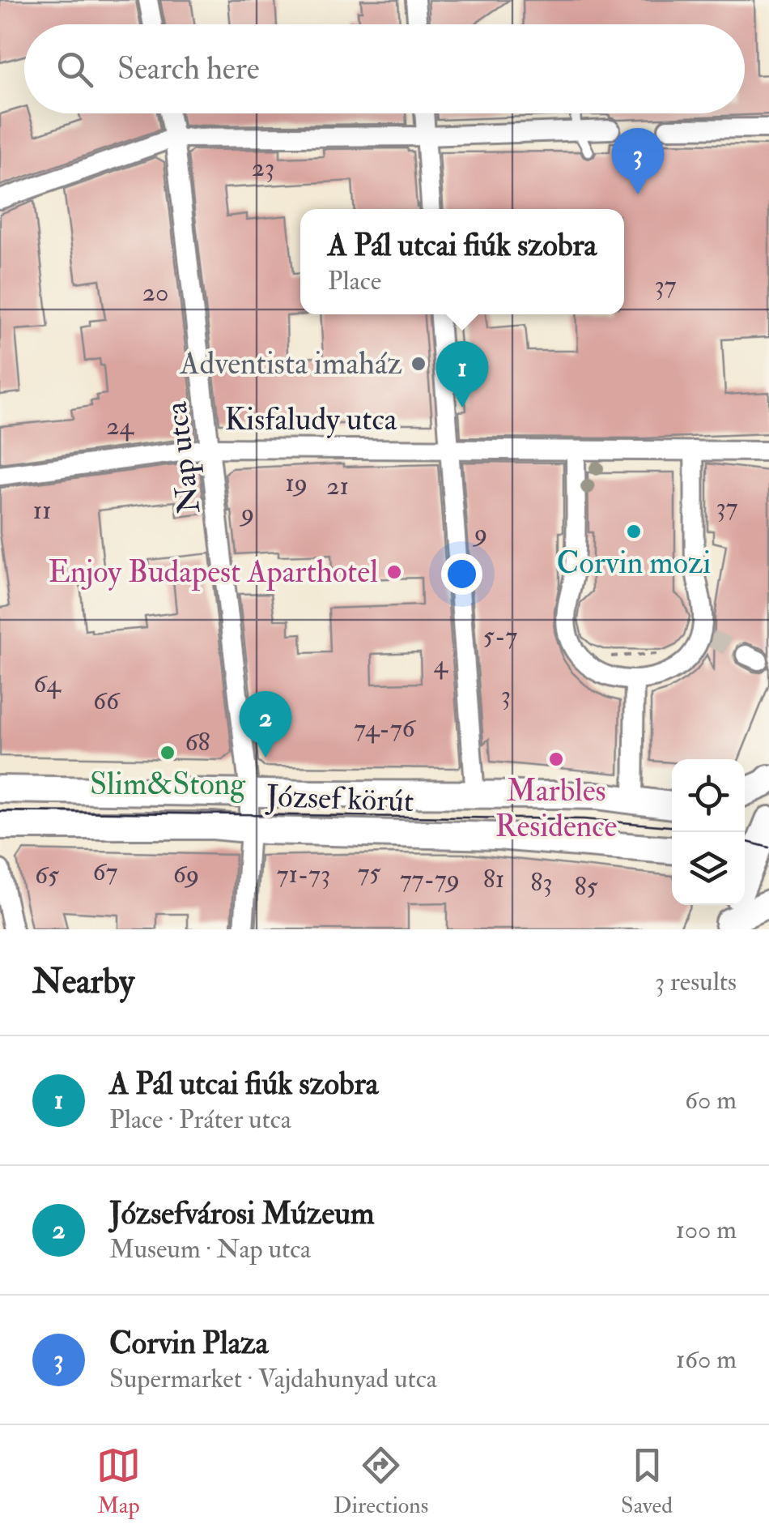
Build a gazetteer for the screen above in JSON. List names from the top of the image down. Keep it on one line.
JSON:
{"streets":{"main road":["József körút"],"street":["Kisfaludy utca","Nap utca"]},"crossings":[["Kisfaludy utca","Nap utca"],["Nap utca","József körút"]],"places":["Adventista imaház","Corvin mozi","Enjoy Budapest Aparthotel","Slim&Stong","Marbles Residence"],"house_numbers":["23","37","20","24","19","21","37","11","9","9","5-7","4","64","3","66","74-76","68","67","75","69","71-73","65","77-79","81","83","85"],"page":{"search":"Search here","pins":["3","1","2"],"popup":["A Pál utcai fiúk szobra","Place"],"heading":["Nearby","3 results"],"list":[{"mark":"1","name":"A Pál utcai fiúk szobra","note":"Place · Práter utca","value":"60 m"},{"mark":"2","name":"Józsefvárosi Múzeum","note":"Museum · Nap utca","value":"100 m"},{"mark":"3","name":"Corvin Plaza","note":"Supermarket · Vajdahunyad utca","value":"160 m"}],"nav":["Map","Directions","Saved"]}}
